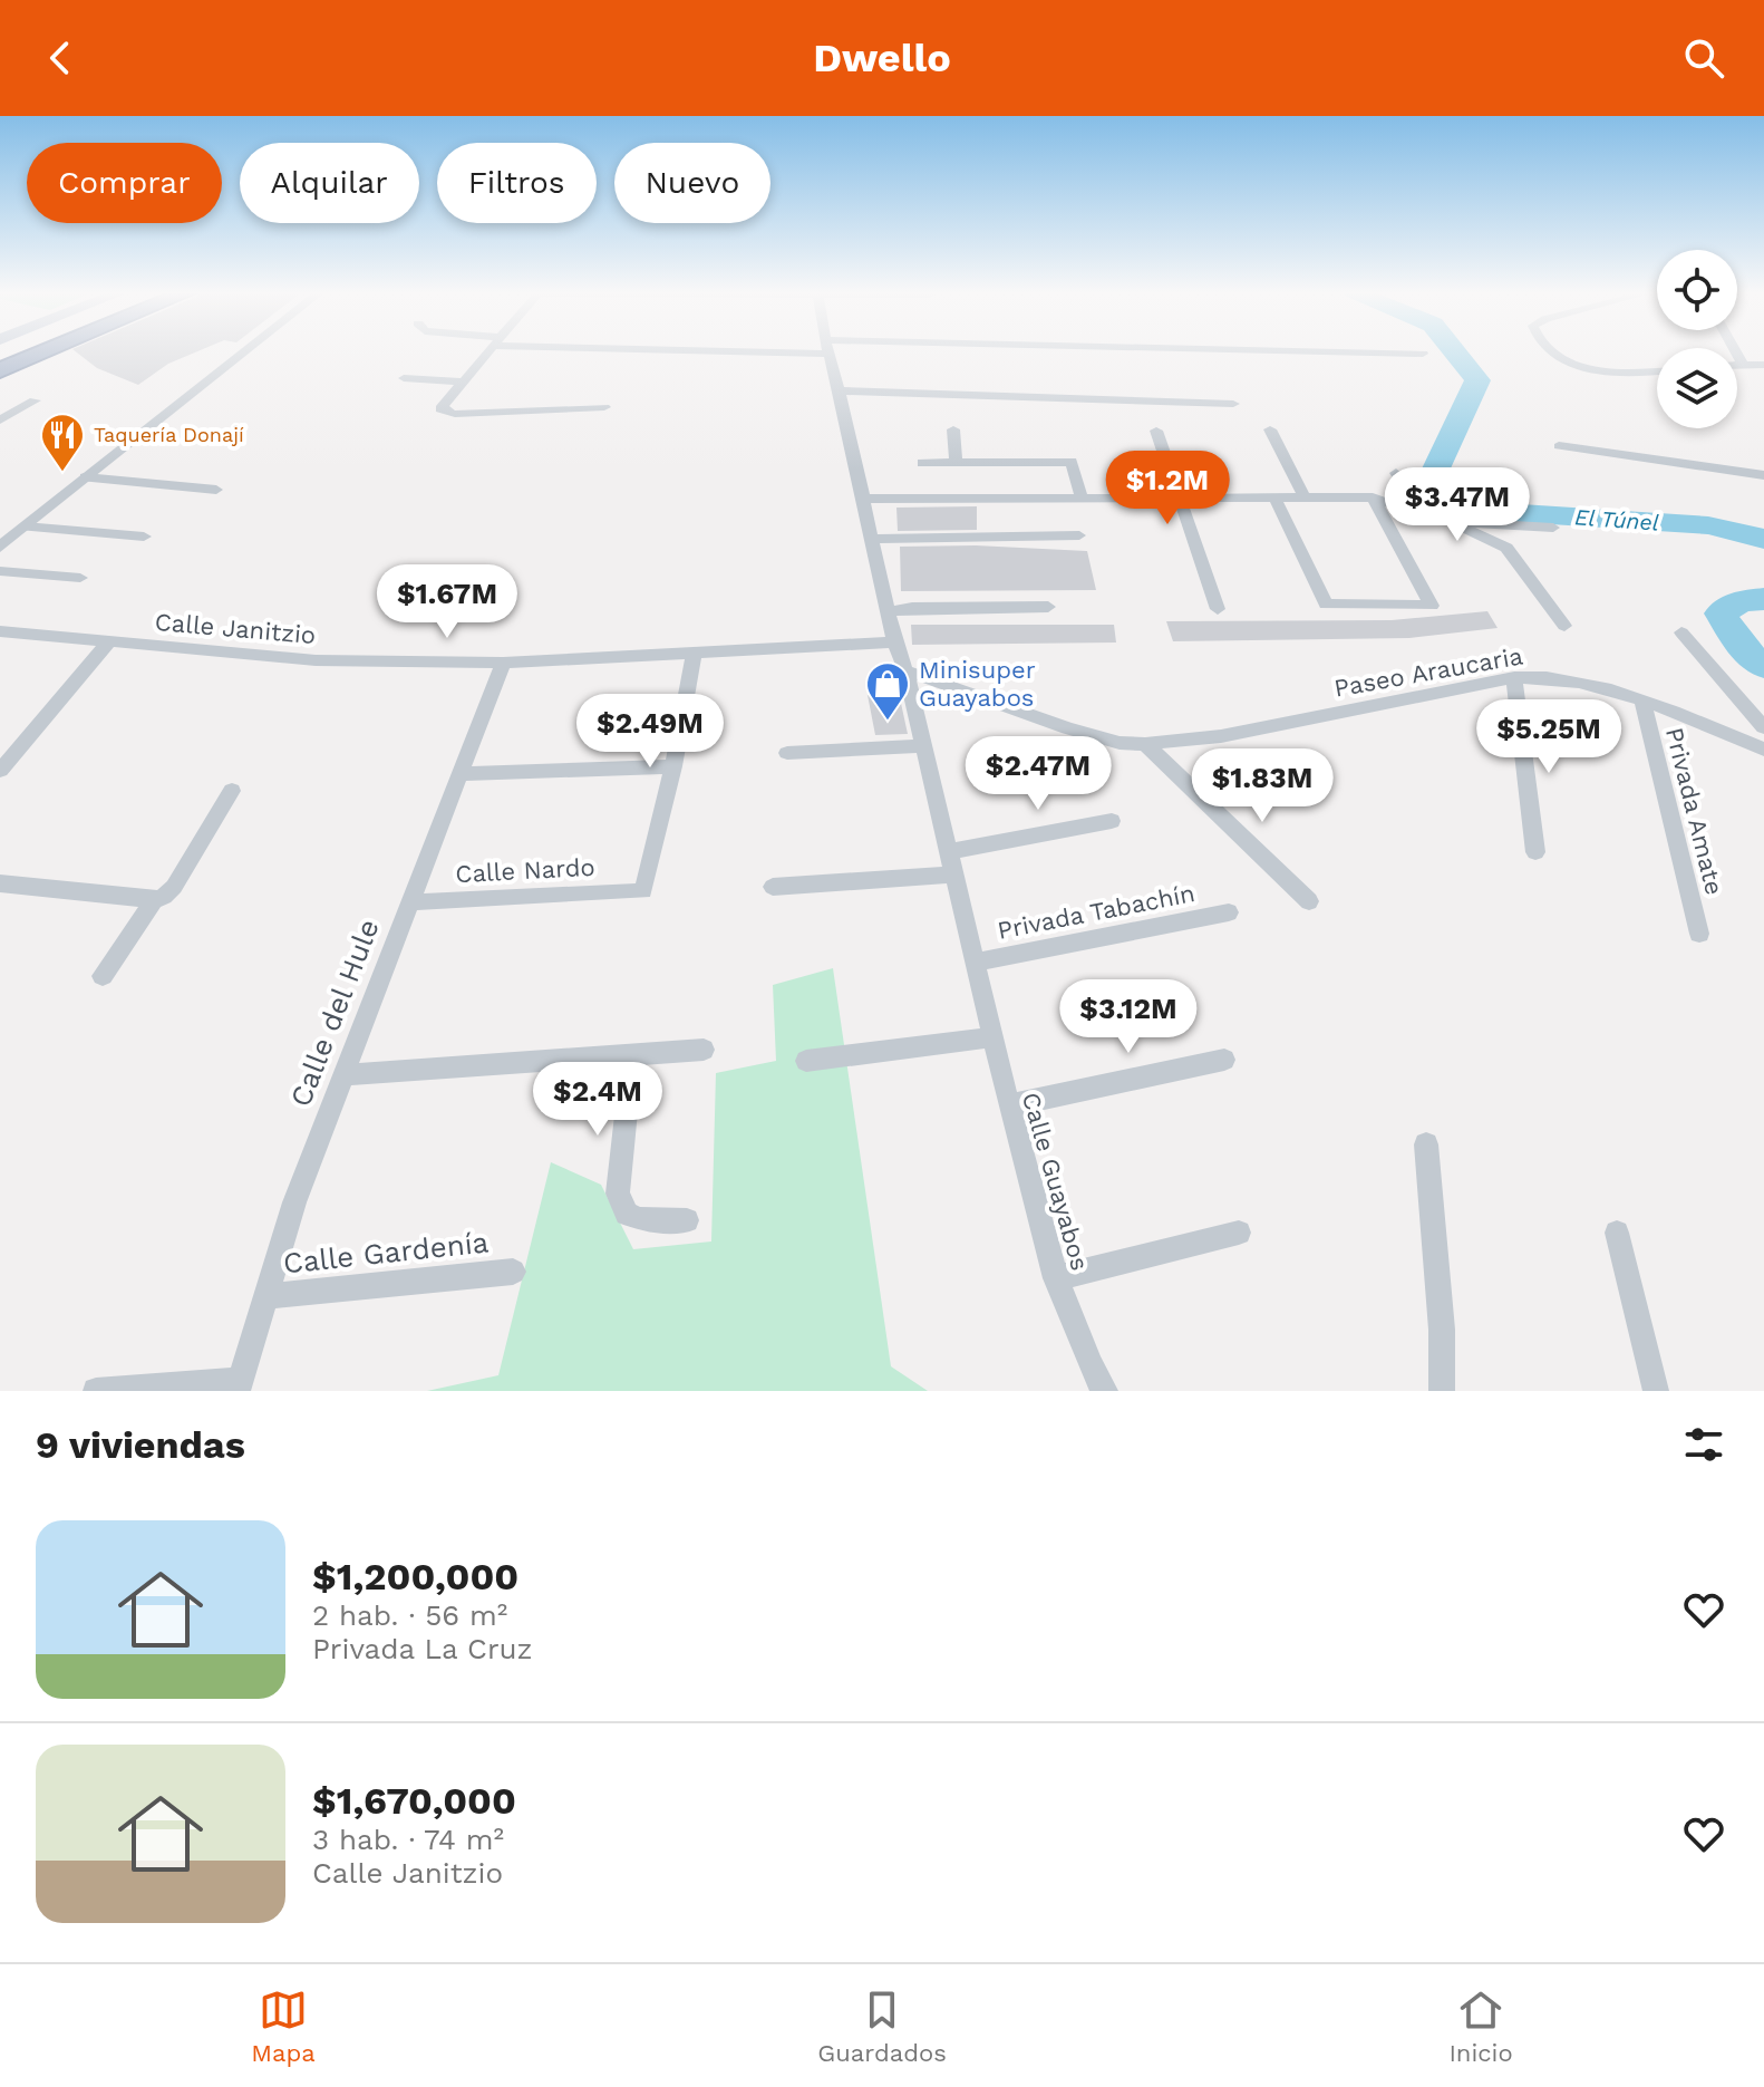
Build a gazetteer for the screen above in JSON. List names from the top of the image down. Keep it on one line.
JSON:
{"streets":{"street":["Calle Janitzio","Paseo Araucaria","Privada Amate","Calle Nardo","Privada Tabachín","Calle del Hule","Calle Guayabos","Calle Gardenía"]},"crossings":[["Calle Janitzio","Calle del Hule"],["Calle Janitzio","Calle Guayabos"],["Paseo Araucaria","Privada Amate"],["Paseo Araucaria","Calle Guayabos"],["Calle Nardo","Calle del Hule"],["Privada Tabachín","Calle Guayabos"],["Calle del Hule","Calle Gardenía"]],"water":["El Túnel"],"places":{"restaurant":["Taquería Donají"],"shop":["Minisuper Guayabos"]},"page":{"header":"Dwello","chip":["Comprar","Alquilar","Filtros","Nuevo"],"price":["$1.2M","$3.47M","$1.67M","$2.49M","$5.25M","$2.47M","$1.83M","$3.12M","$2.4M"],"heading":"9 viviendas","list":[{"name":"$1,200,000","note":"2 hab. · 56 m² · Privada La Cruz"},{"name":"$1,670,000","note":"3 hab. · 74 m² · Calle Janitzio"}],"tabs":["Mapa","Guardados","Inicio"]}}
